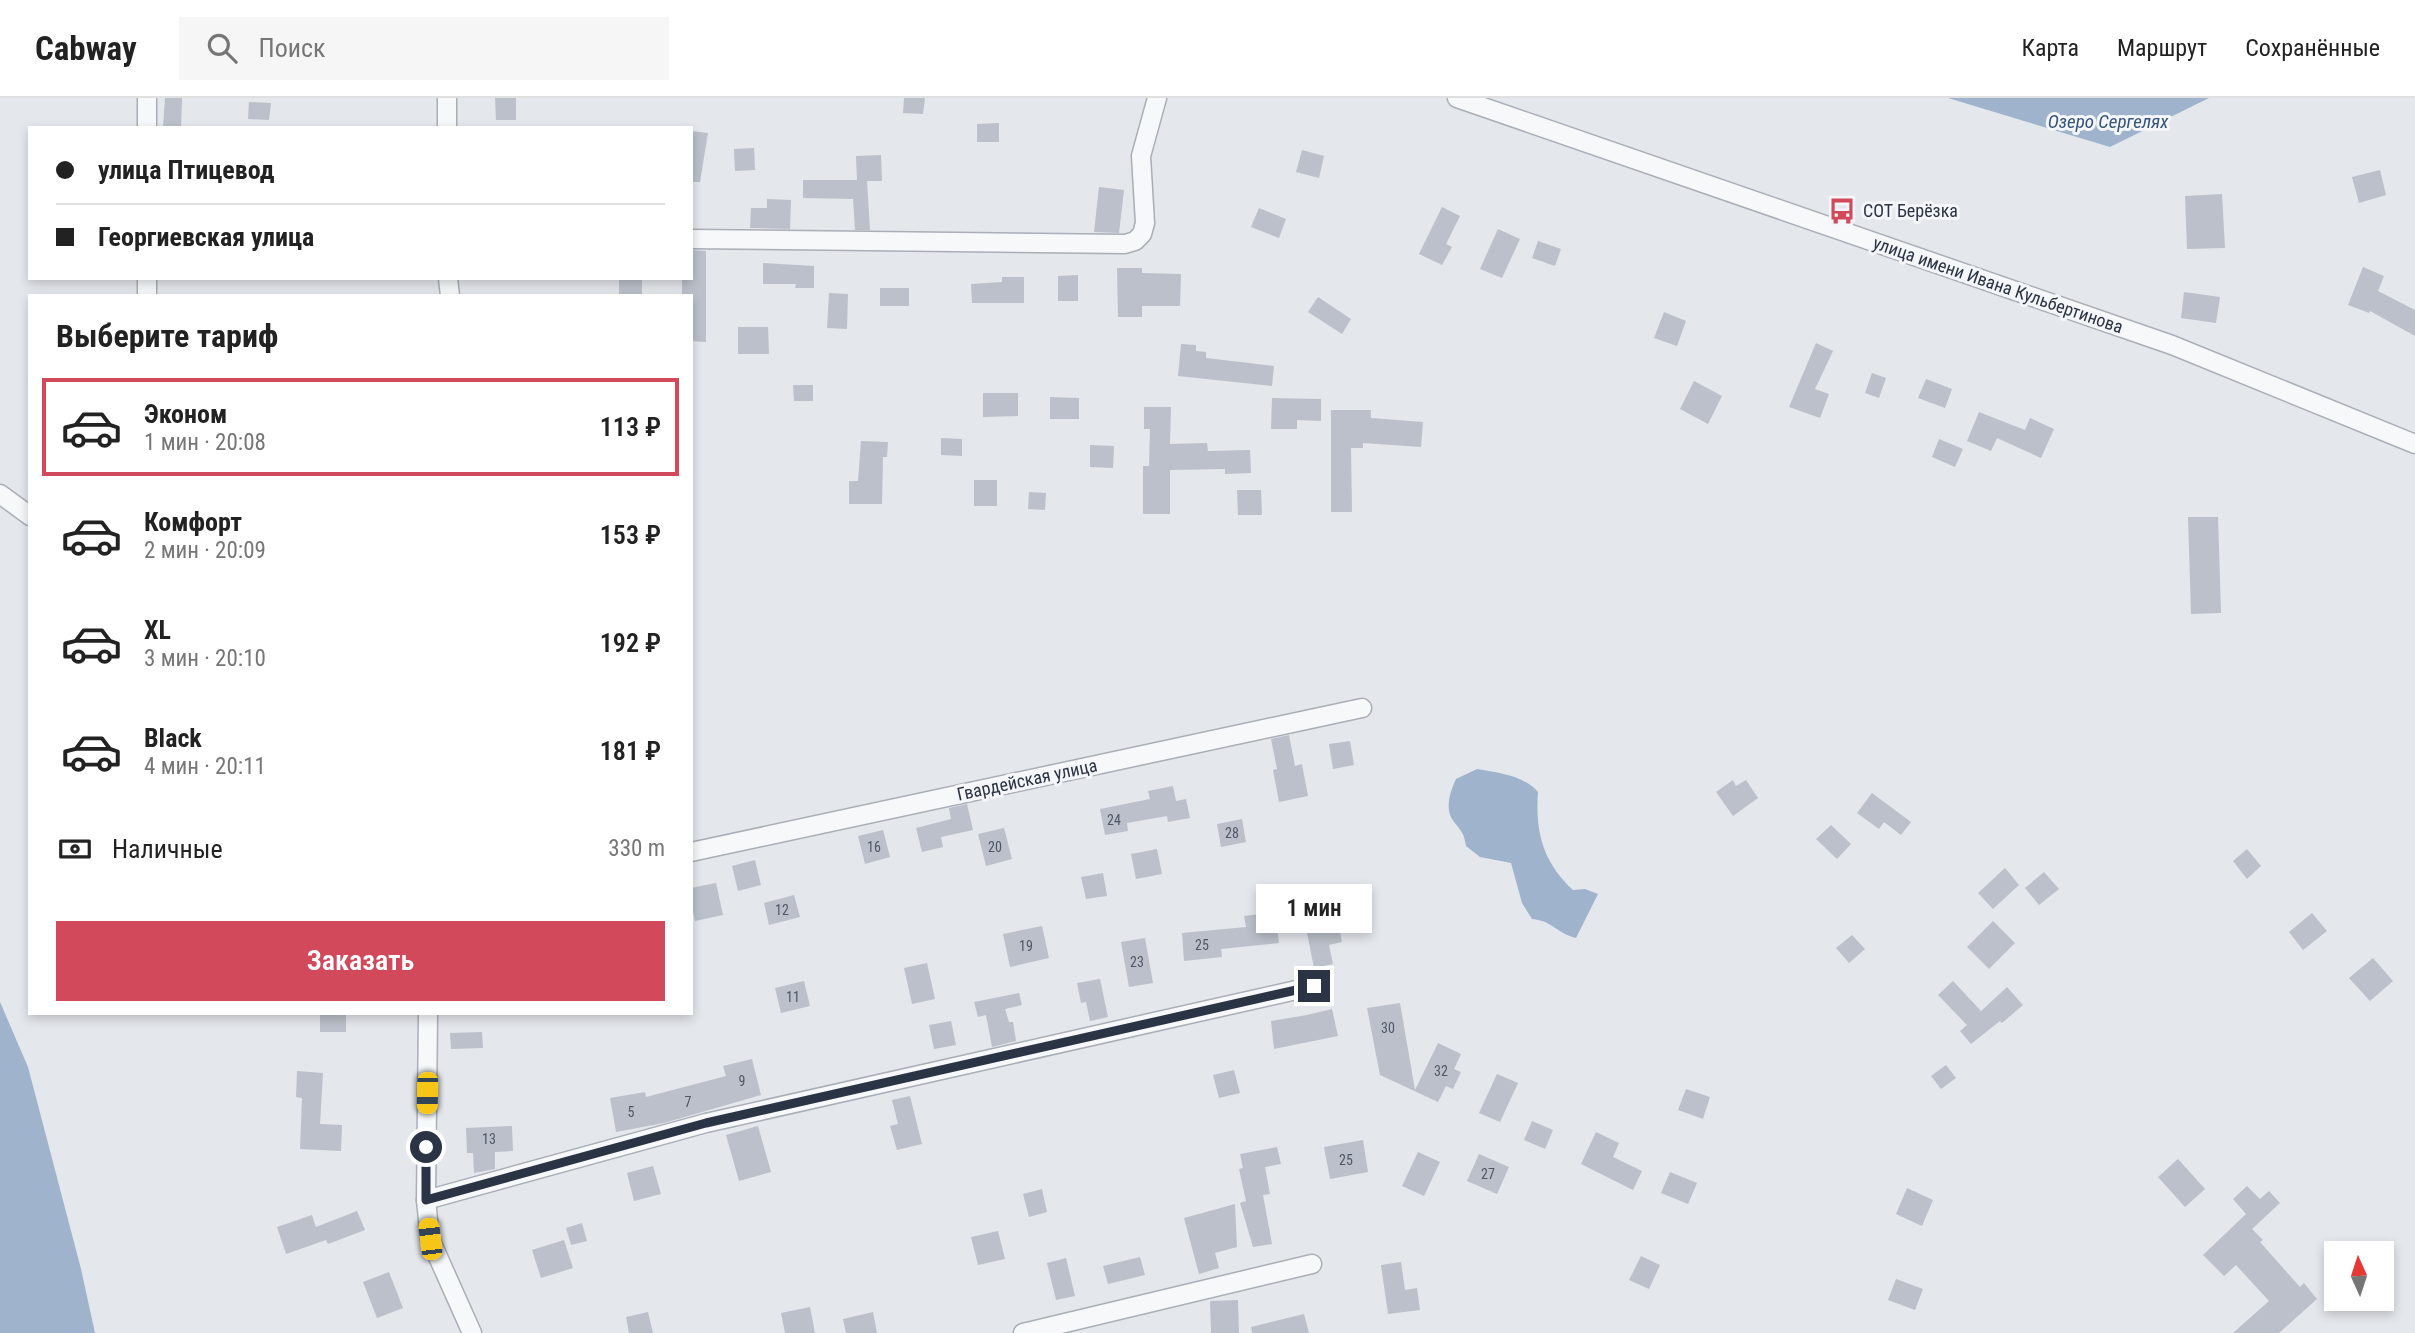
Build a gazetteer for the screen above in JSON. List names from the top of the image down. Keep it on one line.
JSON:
{"streets":{"street":["улица имени Ивана Кульбертинова","Гвардейская улица"]},"water":["Озеро Сергелях"],"places":{"bus stop":["СОТ Берёзка"]},"house_numbers":["24","28","16","20","12","25","19","23","11","30","32","9","7","5","13","25","27"],"north":"top","page":{"header":"Cabway","search":"Поиск","nav":["Карта","Маршрут","Сохранённые"],"banner":["улица Птицевод","Георгиевская улица"],"heading":"Выберите тариф","list":[{"name":"Эконом","note":"1 мин · 20:08","value":"113 ₽"},{"name":"Комфорт","note":"2 мин · 20:09","value":"153 ₽"},{"name":"XL","note":"3 мин · 20:10","value":"192 ₽"},{"name":"Black","note":"4 мин · 20:11","value":"181 ₽"}],"pay":["Наличные","330 m"],"bubble":"1 мин","buttons":"Заказать"}}
